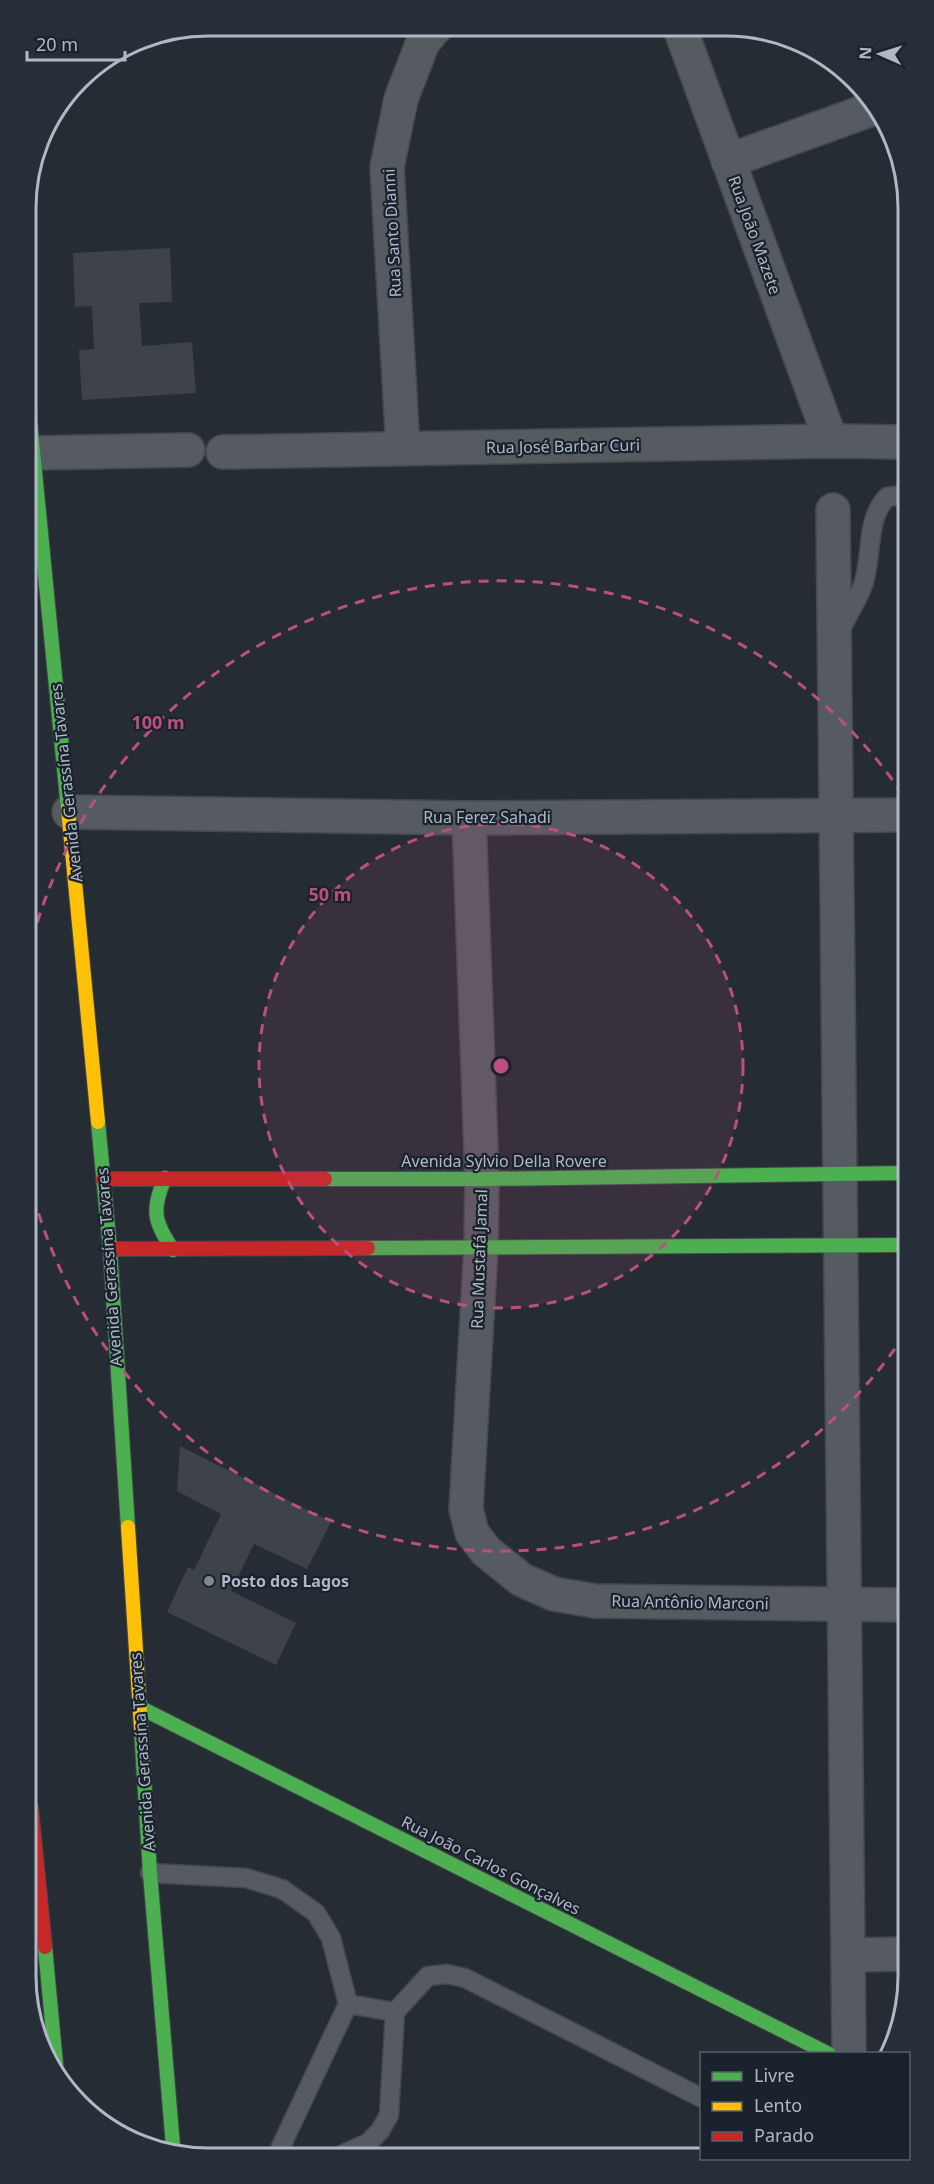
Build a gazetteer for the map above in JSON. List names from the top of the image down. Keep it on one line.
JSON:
{"streets":{"main road":["Avenida Gerassína Tavares","Avenida Sylvio Della Rovere","Rua João Carlos Gonçalves"],"street":["Rua Santo Dianni","Rua João Mazete","Rua José Barbar Curi","Rua Ferez Sahadi","Rua Mustafá Jamal","Rua Antônio Marconi"]},"crossings":[["Rua Santo Dianni","Rua José Barbar Curi"],["Rua João Mazete","Rua José Barbar Curi"],["Avenida Gerassína Tavares","Rua Ferez Sahadi"],["Avenida Gerassína Tavares","Avenida Sylvio Della Rovere"],["Avenida Gerassína Tavares","Rua João Carlos Gonçalves"],["Rua Ferez Sahadi","Rua Mustafá Jamal"],["Avenida Sylvio Della Rovere","Rua Mustafá Jamal"],["Rua Mustafá Jamal","Rua Antônio Marconi"]],"places":["Posto dos Lagos"],"legend":["Livre","Lento","Parado"],"scale_bar":"20 m","north":"left","rings":["100 m","50 m"]}
